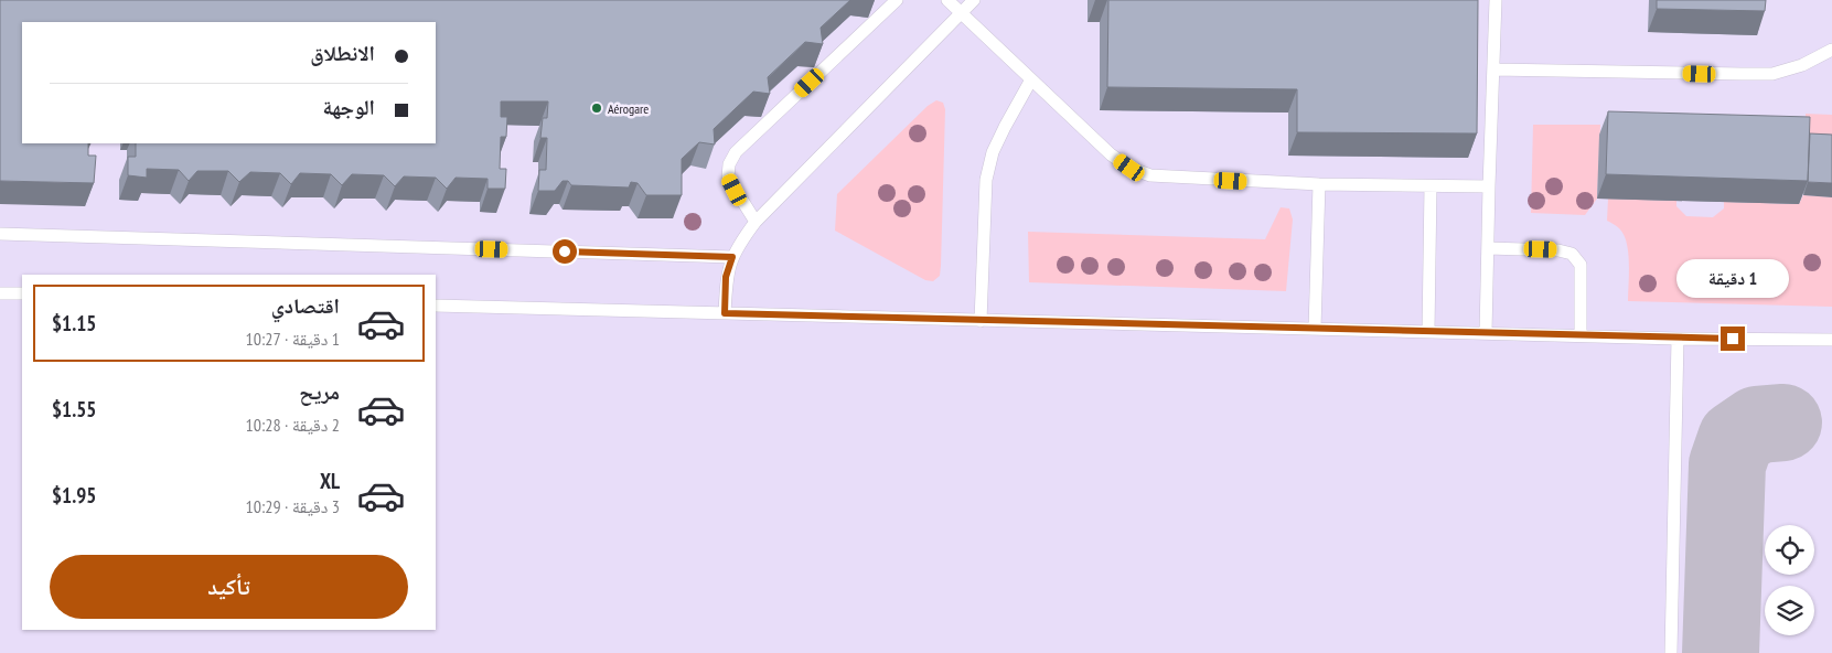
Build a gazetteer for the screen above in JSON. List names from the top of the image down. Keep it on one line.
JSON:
{"places":["Aérogare"],"page":{"banner":["الانطلاق","الوجهة"],"bubble":"1 دقيقة","list":[{"name":"اقتصادي","note":"1 دقيقة · 10:27","value":"$1.15"},{"name":"مريح","note":"2 دقيقة · 10:28","value":"$1.55"},{"name":"XL","note":"3 دقيقة · 10:29","value":"$1.95"}],"buttons":"تأكيد"}}
